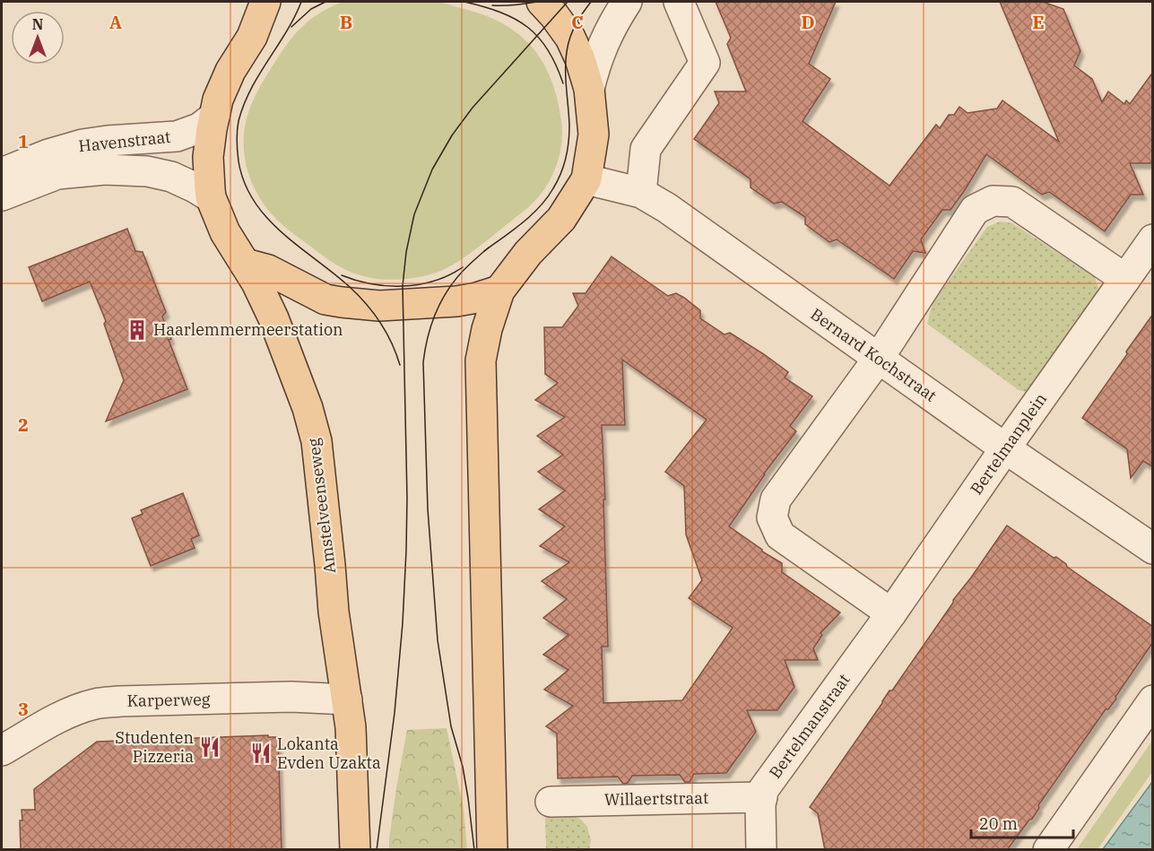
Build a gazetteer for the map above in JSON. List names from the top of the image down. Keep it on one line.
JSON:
{"streets":{"main road":["Amstelveenseweg"],"street":["Havenstraat","Bernard Kochstraat","Bertelmanplein","Karperweg","Bertelmanstraat","Willaertstraat"]},"crossings":[["Havenstraat","Amstelveenseweg"],["Bernard Kochstraat","Bertelmanplein"],["Bertelmanplein","Bertelmanstraat"],["Amstelveenseweg","Karperweg"],["Bertelmanstraat","Willaertstraat"]],"places":{"building":["Haarlemmermeerstation"],"restaurant":["Studenten Pizzeria","Lokanta Evden Uzakta"]},"scale_bar":"20 m","north":"top","grid":{"columns":["A","B","C","D","E"],"rows":["1","2","3"]}}
